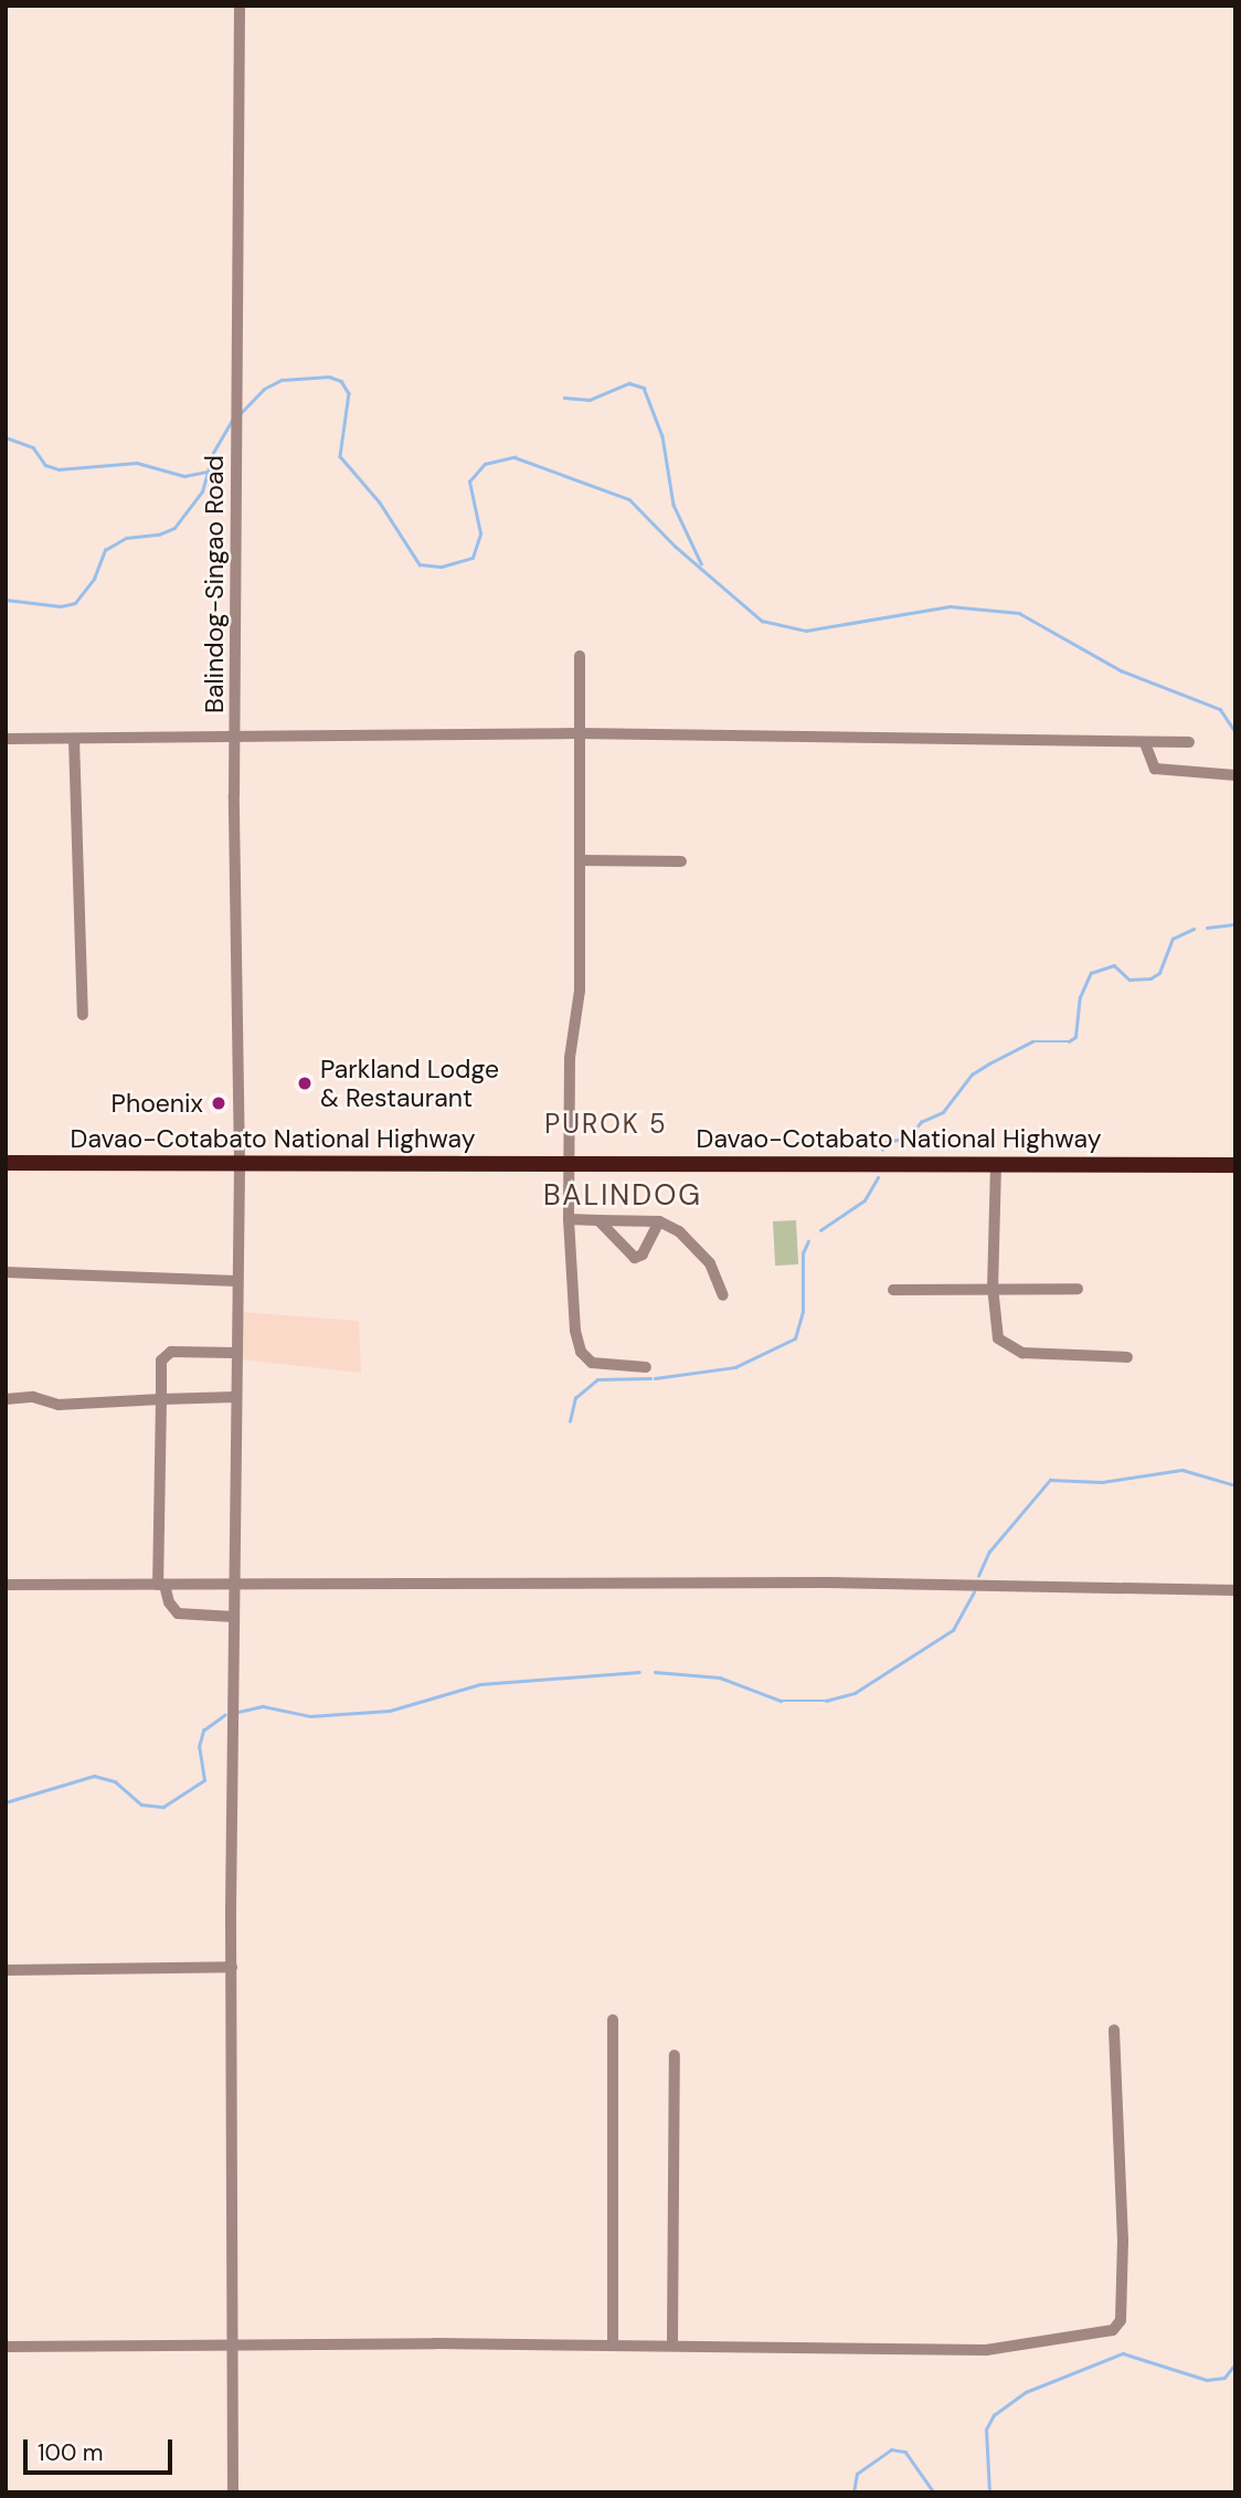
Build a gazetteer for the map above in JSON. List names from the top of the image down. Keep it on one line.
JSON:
{"streets":{"highway":["Davao-Cotabato National Highway"],"street":["Balindog-Singao Road"]},"crossings":[["Balindog-Singao Road","Davao-Cotabato National Highway"]],"districts":["PUROK 5","BALINDOG"],"places":["Parkland Lodge & Restaurant","Phoenix"],"scale_bar":"100 m"}
